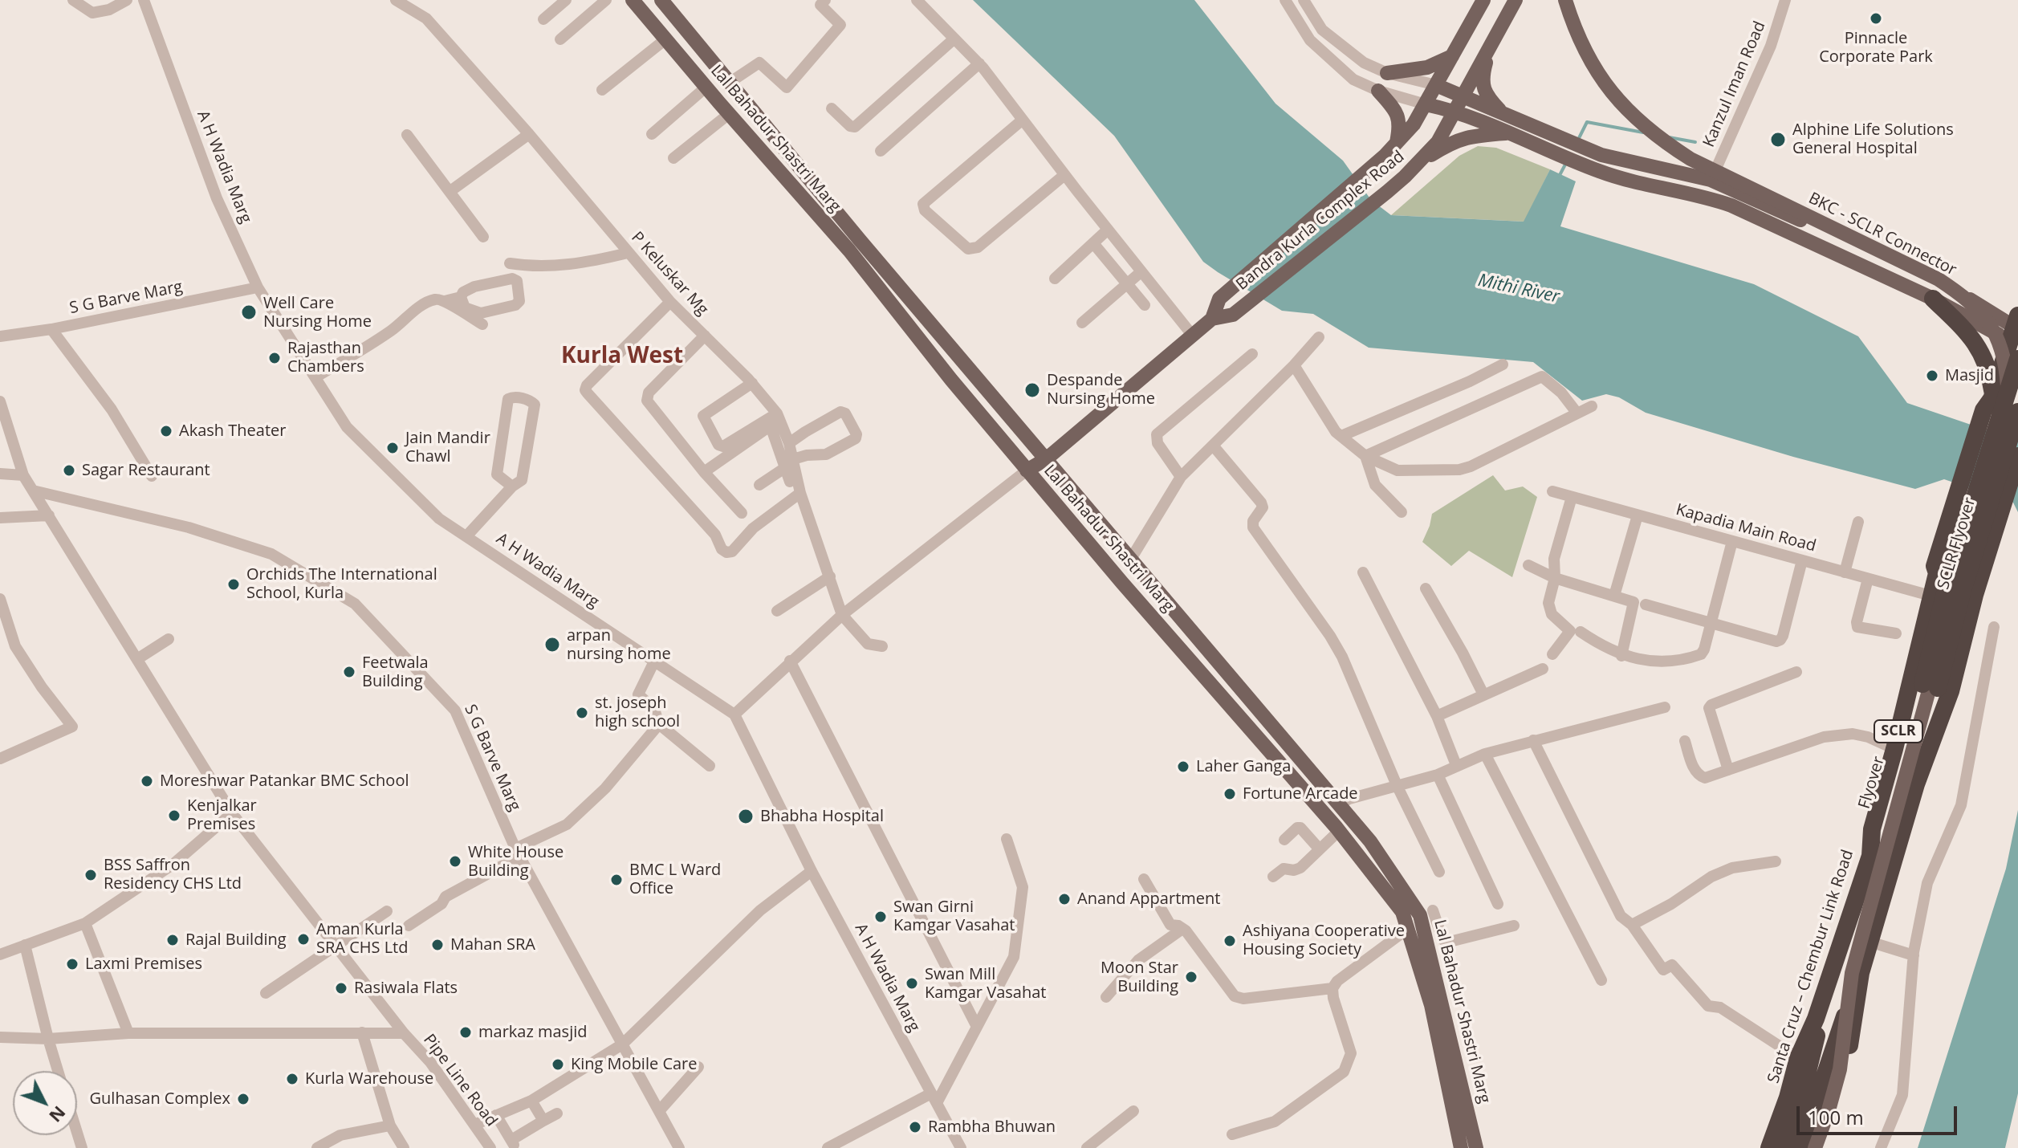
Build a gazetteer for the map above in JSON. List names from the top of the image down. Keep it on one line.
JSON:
{"streets":{"highway":["SCLR Flyover","SCLR","Flyover","Santa Cruz – Chembur Link Road"],"main road":["Lal Bahadur Shastri Marg","Bandra Kurla Complex Road","BKC - SCLR Connector"],"street":["Kanzul Iman Road","A H Wadia Marg","P Keluskar Mg","S G Barve Marg","Kapadia Main Road","Pipe Line Road"]},"crossings":[["Lal Bahadur Shastri Marg","Bandra Kurla Complex Road"],["A H Wadia Marg","S G Barve Marg"],["S G Barve Marg","Pipe Line Road"],["Kapadia Main Road","Santa Cruz – Chembur Link Road"],["SCLR Flyover","Flyover"],["SCLR","Santa Cruz – Chembur Link Road"],["Flyover","Santa Cruz – Chembur Link Road"]],"districts":["Kurla West"],"water":["Mithi River"],"places":["Pinnacle Corporate Park","Alphine Life Solutions General Hospital","Well Care Nursing Home","Rajasthan Chambers","Masjid","Despande Nursing Home","Akash Theater","Jain Mandir Chawl","Sagar Restaurant","Orchids The International School, Kurla","arpan nursing home","Feetwala Building","st. joseph high school","Laher Ganga","Moreshwar Patankar BMC School","Fortune Arcade","Kenjalkar Premises","Bhabha Hospital","White House Building","BSS Saffron Residency CHS Ltd","BMC L Ward Office","Anand Appartment","Swan Girni Kamgar Vasahat","Aman Kurla SRA CHS Ltd","Rajal Building","Ashiyana Cooperative Housing Society","Mahan SRA","Laxmi Premises","Moon Star Building","Swan Mill Kamgar Vasahat","Rasiwala Flats","markaz masjid","King Mobile Care","Kurla Warehouse","Gulhasan Complex","Rambha Bhuwan"],"scale_bar":"100 m","north":"bottom right"}
